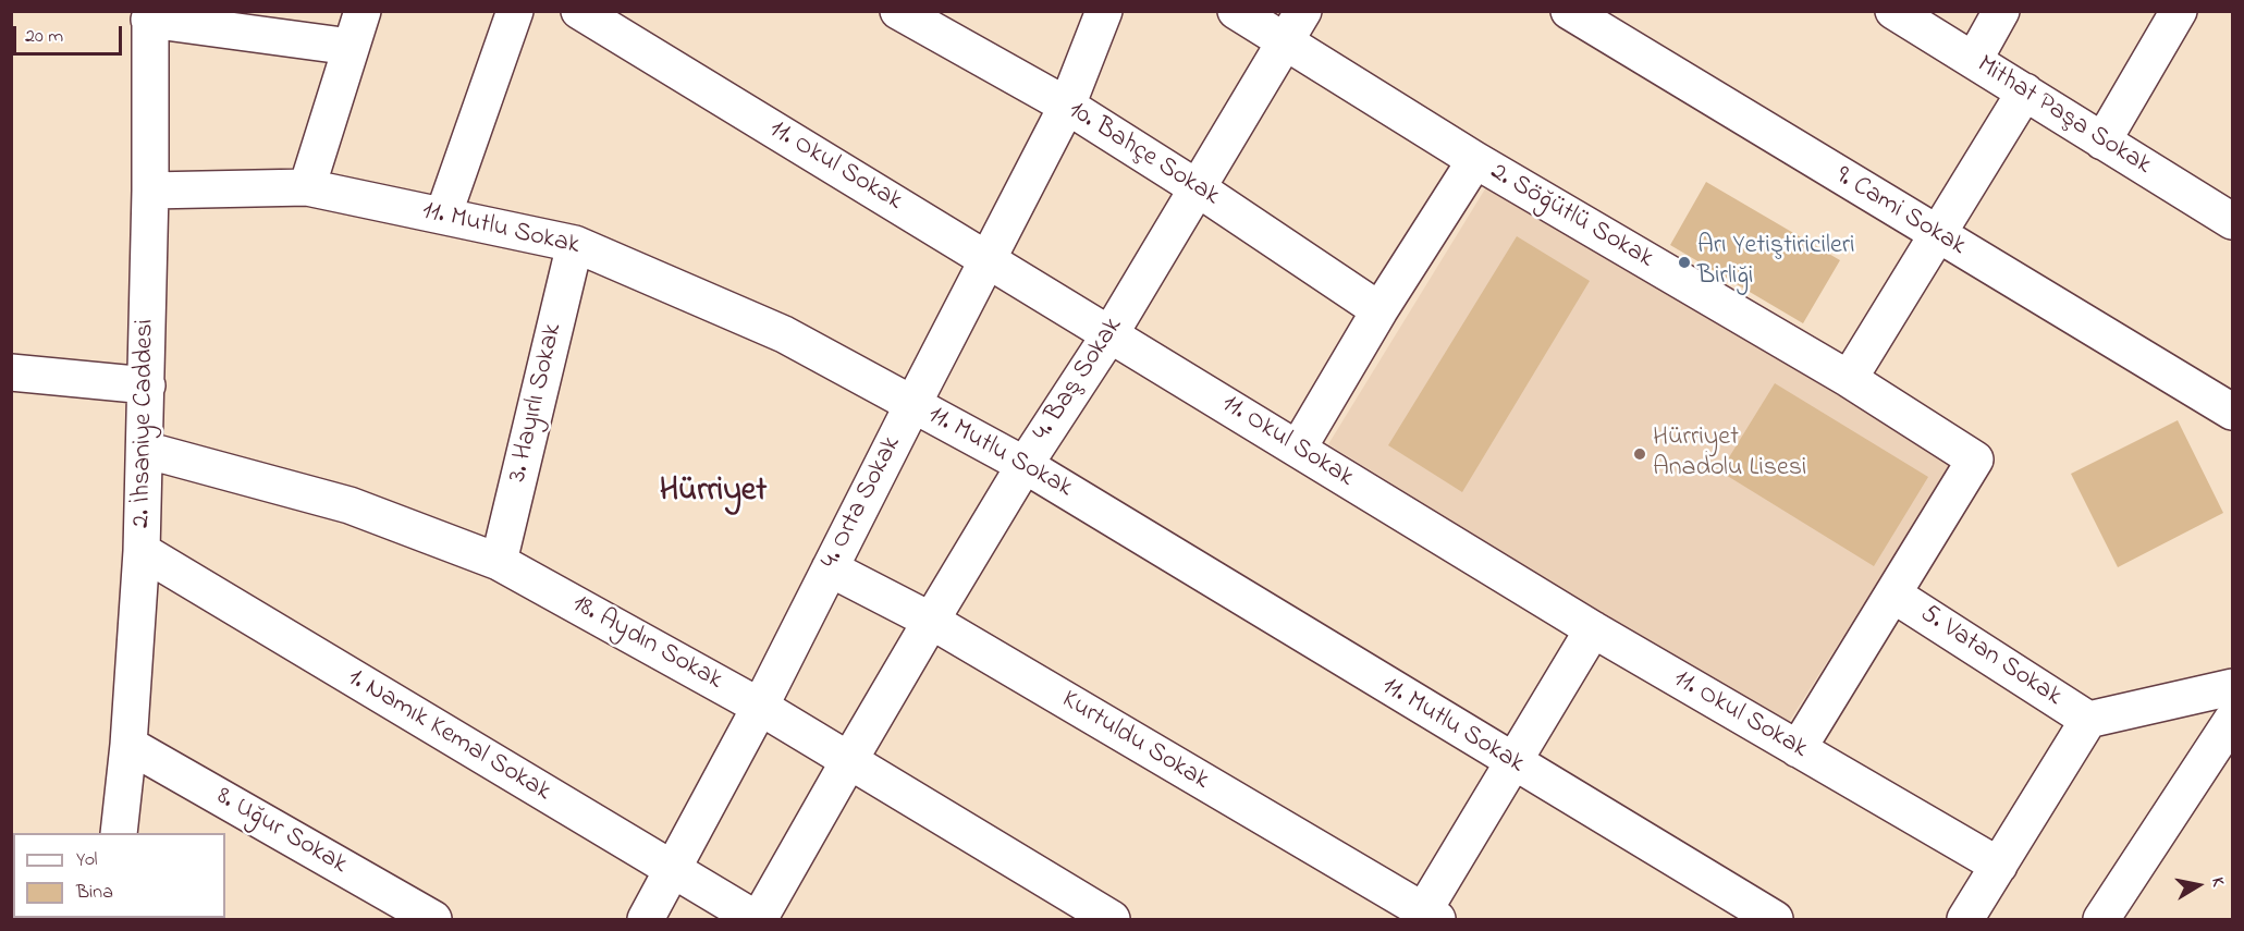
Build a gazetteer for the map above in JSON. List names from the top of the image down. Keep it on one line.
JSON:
{"streets":{"street":["Mithat Paşa Sokak","10. Bahçe Sokak","11. Okul Sokak","9. Cami Sokak","2. Söğütlü Sokak","11. Mutlu Sokak","4. Baş Sokak","3. Hayırlı Sokak","2. İhsaniye Caddesi","4. Orta Sokak","18. Aydın Sokak","5. Vatan Sokak","1. Namık Kemal Sokak","Kurtuldu Sokak","8. Uğur Sokak"]},"crossings":[["10. Bahçe Sokak","4. Baş Sokak"],["10. Bahçe Sokak","4. Orta Sokak"],["11. Okul Sokak","4. Baş Sokak"],["11. Okul Sokak","4. Orta Sokak"],["2. Söğütlü Sokak","4. Baş Sokak"],["2. Söğütlü Sokak","5. Vatan Sokak"],["11. Mutlu Sokak","4. Baş Sokak"],["11. Mutlu Sokak","3. Hayırlı Sokak"],["11. Mutlu Sokak","2. İhsaniye Caddesi"],["11. Mutlu Sokak","4. Orta Sokak"],["4. Baş Sokak","18. Aydın Sokak"],["4. Baş Sokak","1. Namık Kemal Sokak"],["4. Baş Sokak","Kurtuldu Sokak"],["3. Hayırlı Sokak","18. Aydın Sokak"],["2. İhsaniye Caddesi","18. Aydın Sokak"],["2. İhsaniye Caddesi","1. Namık Kemal Sokak"],["2. İhsaniye Caddesi","8. Uğur Sokak"],["4. Orta Sokak","18. Aydın Sokak"],["4. Orta Sokak","1. Namık Kemal Sokak"],["4. Orta Sokak","Kurtuldu Sokak"]],"districts":["Hürriyet"],"places":["Arı Yetiştiricileri Birliği","Hürriyet Anadolu Lisesi"],"legend":["Yol","Bina"],"scale_bar":"20 m","north":"right"}
